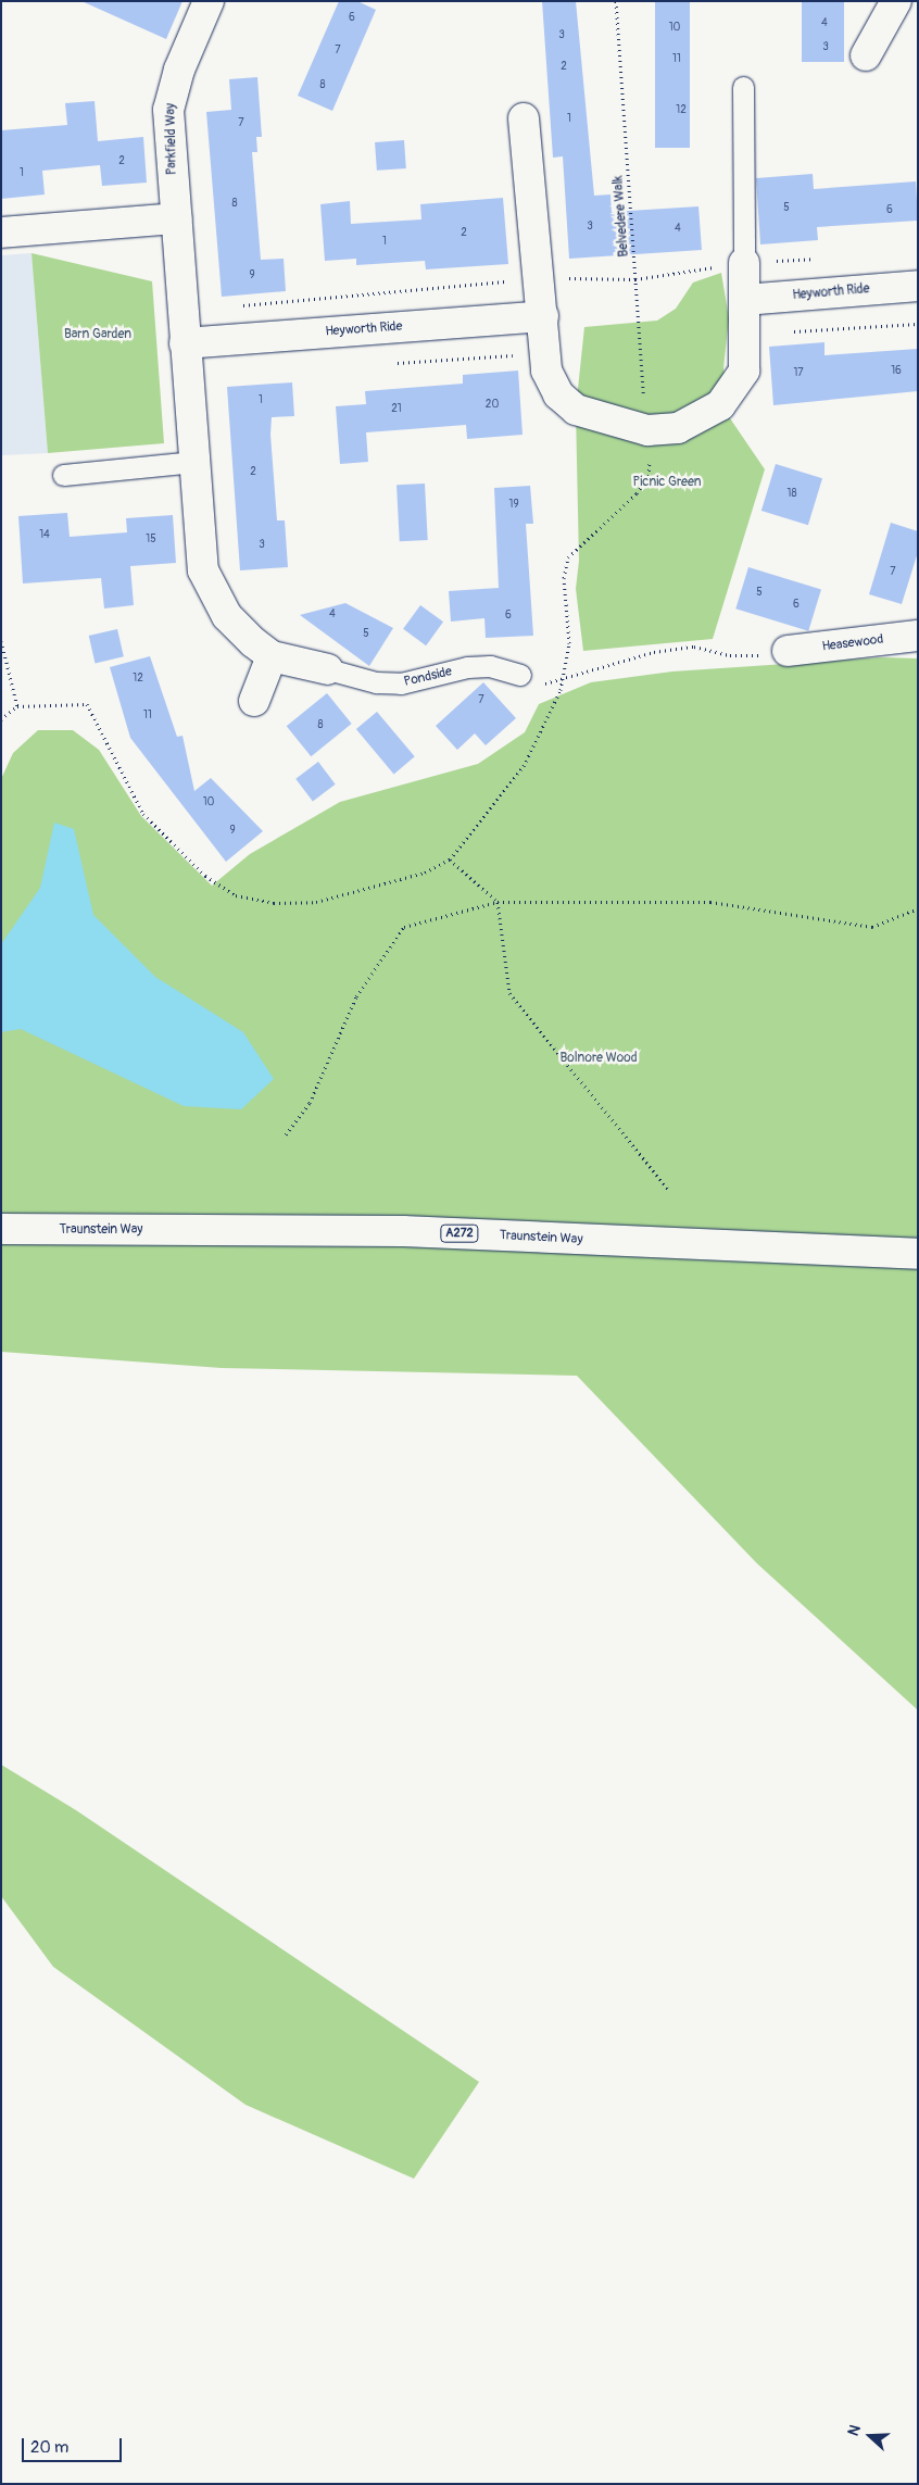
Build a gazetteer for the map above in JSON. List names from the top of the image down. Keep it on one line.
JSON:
{"streets":{"main road":["Parkfield Way","Heyworth Ride","Heasewood","Pondside","Traunstein Way","A272"],"path":["Belvedere Walk"]},"crossings":[["Parkfield Way","Heyworth Ride"],["Parkfield Way","Pondside"],["Heyworth Ride","Pondside"]],"parks":["Barn Garden","Picnic Green","Bolnore Wood"],"house_numbers":["6","4","10","3","3","7","11","2","8","12","1","7","2","1","8","5","6","3","4","2","1","9","16","17","1","20","21","2","18","19","14","15","3","7","5","6","4","6","5","12","7","11","8","10","9"],"scale_bar":"20 m","north":"left"}
